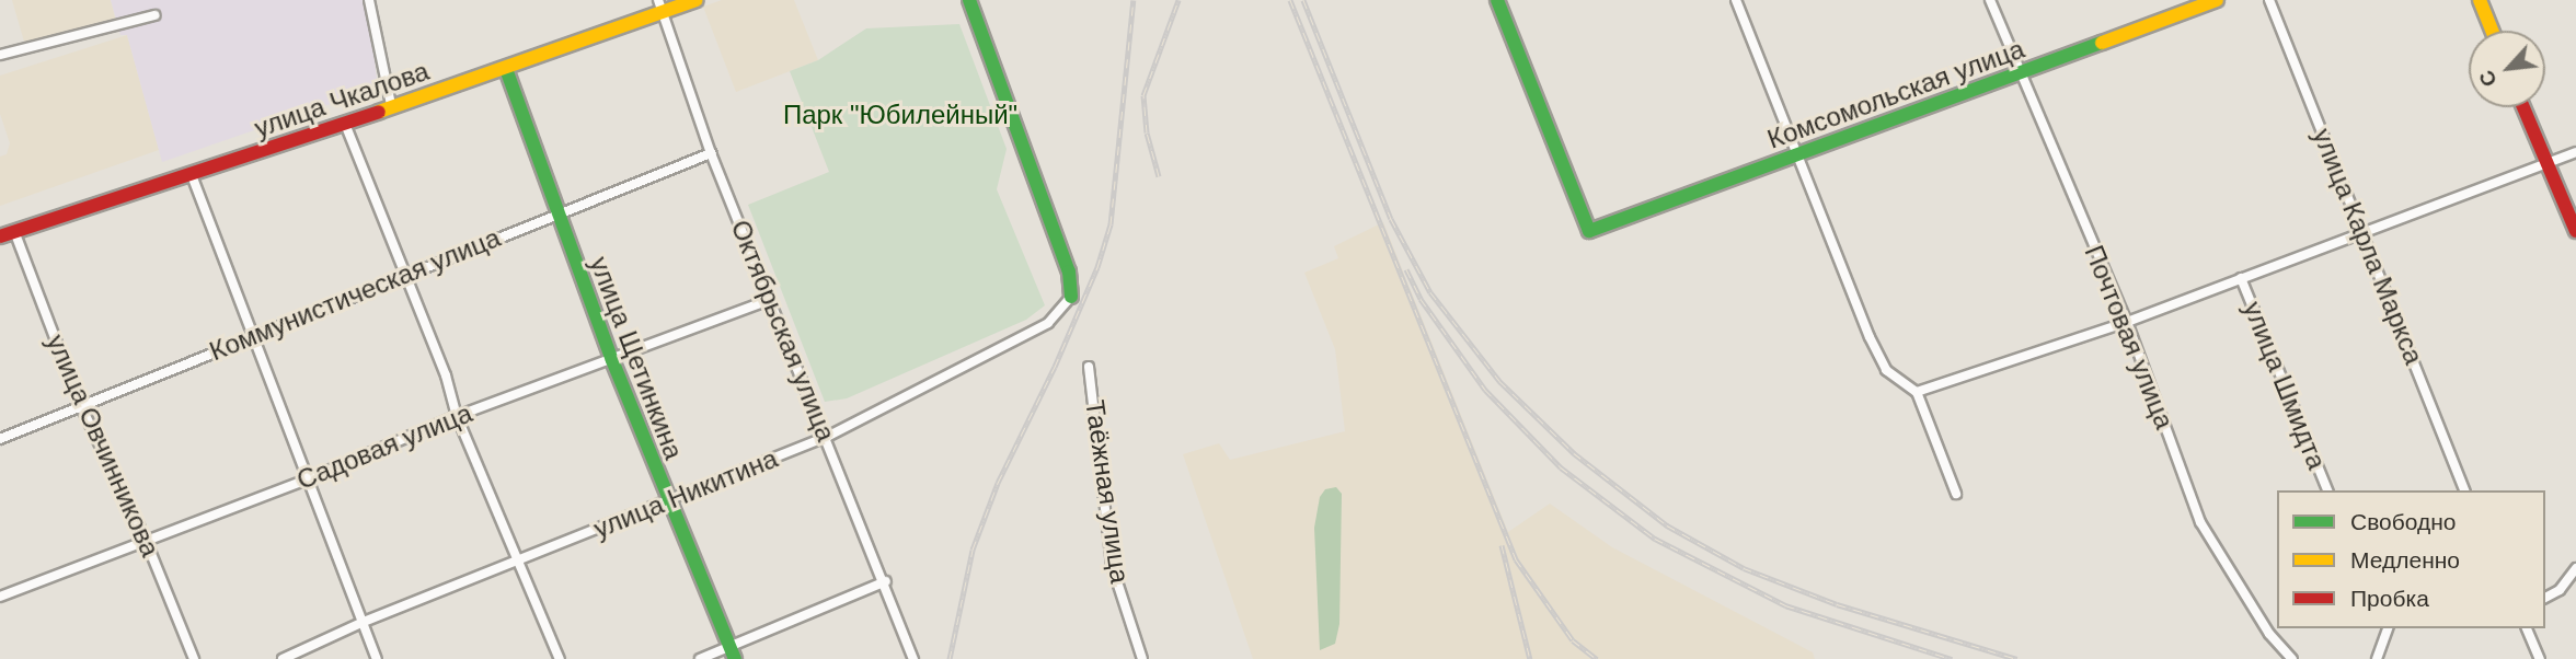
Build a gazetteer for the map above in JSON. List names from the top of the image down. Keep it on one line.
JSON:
{"streets":{"street":["Комсомольская улица","улица Чкалова","улица Карла Маркса","Коммунистическая улица","Октябрьская улица","Почтовая улица","улица Щетинкина","улица Шмидта","улица Овчинникова","Садовая улица","Таёжная улица","улица Никитина"]},"crossings":[["Комсомольская улица","Почтовая улица"],["улица Чкалова","Октябрьская улица"],["улица Чкалова","улица Щетинкина"],["улица Чкалова","улица Овчинникова"],["улица Карла Маркса","улица Шмидта"],["Коммунистическая улица","Октябрьская улица"],["Коммунистическая улица","улица Щетинкина"],["Коммунистическая улица","улица Овчинникова"],["Октябрьская улица","Садовая улица"],["Октябрьская улица","улица Никитина"],["Почтовая улица","улица Шмидта"],["улица Щетинкина","Садовая улица"],["улица Щетинкина","улица Никитина"],["улица Овчинникова","Садовая улица"]],"parks":["Парк \"Юбилейный\""],"legend":["Свободно","Медленно","Пробка"],"north":"bottom left"}
